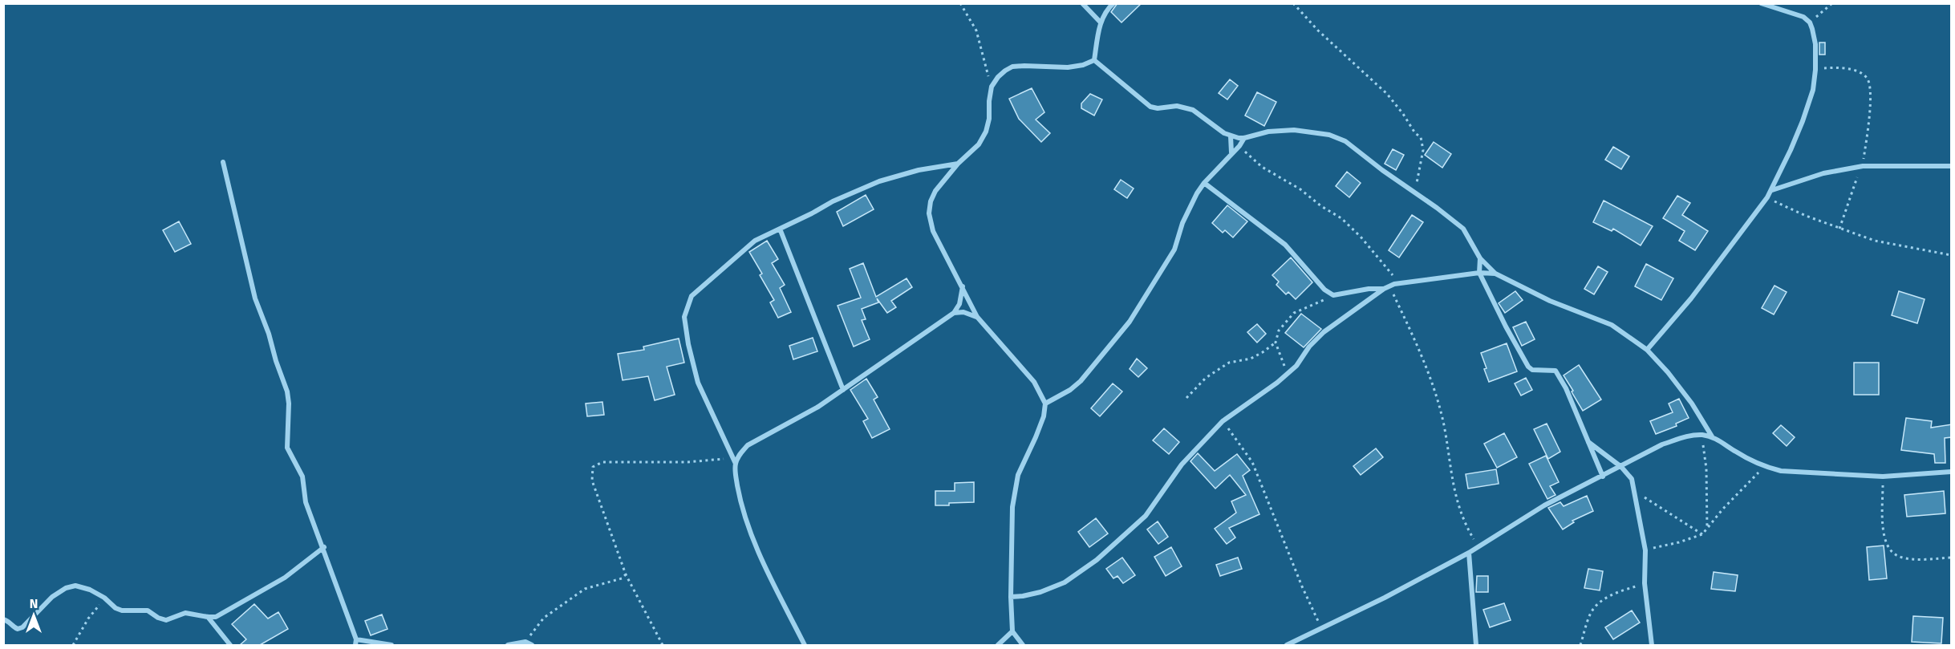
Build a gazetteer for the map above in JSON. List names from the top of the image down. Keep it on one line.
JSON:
{"north":"top"}
